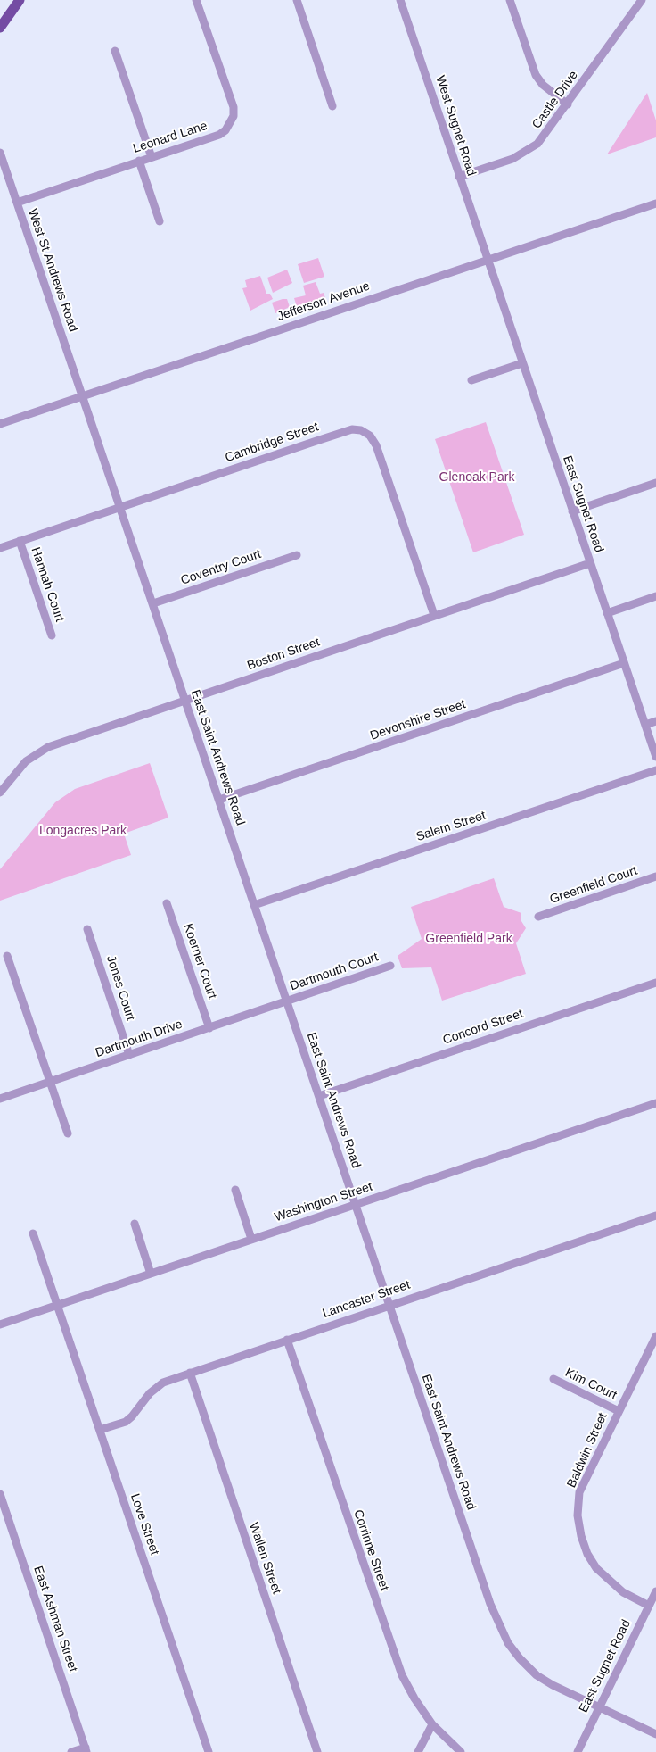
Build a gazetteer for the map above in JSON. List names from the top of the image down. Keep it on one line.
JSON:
{"streets":{"street":["Castle Drive","West Sugnet Road","Leonard Lane","West St Andrews Road","Jefferson Avenue","Cambridge Street","East Sugnet Road","Coventry Court","Hannah Court","Boston Street","Devonshire Street","East Saint Andrews Road","Salem Street","Greenfield Court","Koerner Court","Dartmouth Court","Jones Court","Concord Street","Dartmouth Drive","Washington Street","Lancaster Street","Kim Court","Baldwin Street","Love Street","Corrinne Street","Wallen Street","East Ashman Street"]},"crossings":[["Castle Drive","West Sugnet Road"],["West Sugnet Road","Jefferson Avenue"],["West Sugnet Road","East Sugnet Road"],["Leonard Lane","West St Andrews Road"],["West St Andrews Road","Jefferson Avenue"],["West St Andrews Road","East Saint Andrews Road"],["Jefferson Avenue","East Sugnet Road"],["Jefferson Avenue","East Saint Andrews Road"],["Cambridge Street","Hannah Court"],["Cambridge Street","Boston Street"],["Cambridge Street","East Saint Andrews Road"],["East Sugnet Road","Boston Street"],["East Sugnet Road","Devonshire Street"],["East Sugnet Road","East Saint Andrews Road"],["East Sugnet Road","Baldwin Street"],["Coventry Court","East Saint Andrews Road"],["Boston Street","East Saint Andrews Road"],["Devonshire Street","East Saint Andrews Road"],["East Saint Andrews Road","Salem Street"],["East Saint Andrews Road","Dartmouth Court"],["East Saint Andrews Road","Concord Street"],["East Saint Andrews Road","Dartmouth Drive"],["East Saint Andrews Road","Washington Street"],["East Saint Andrews Road","Lancaster Street"],["Koerner Court","Dartmouth Drive"],["Dartmouth Court","Dartmouth Drive"],["Jones Court","Dartmouth Drive"],["Washington Street","Love Street"],["Lancaster Street","Love Street"],["Lancaster Street","Corrinne Street"],["Lancaster Street","Wallen Street"],["Kim Court","Baldwin Street"]],"parks":["Glenoak Park","Longacres Park","Greenfield Park"]}
